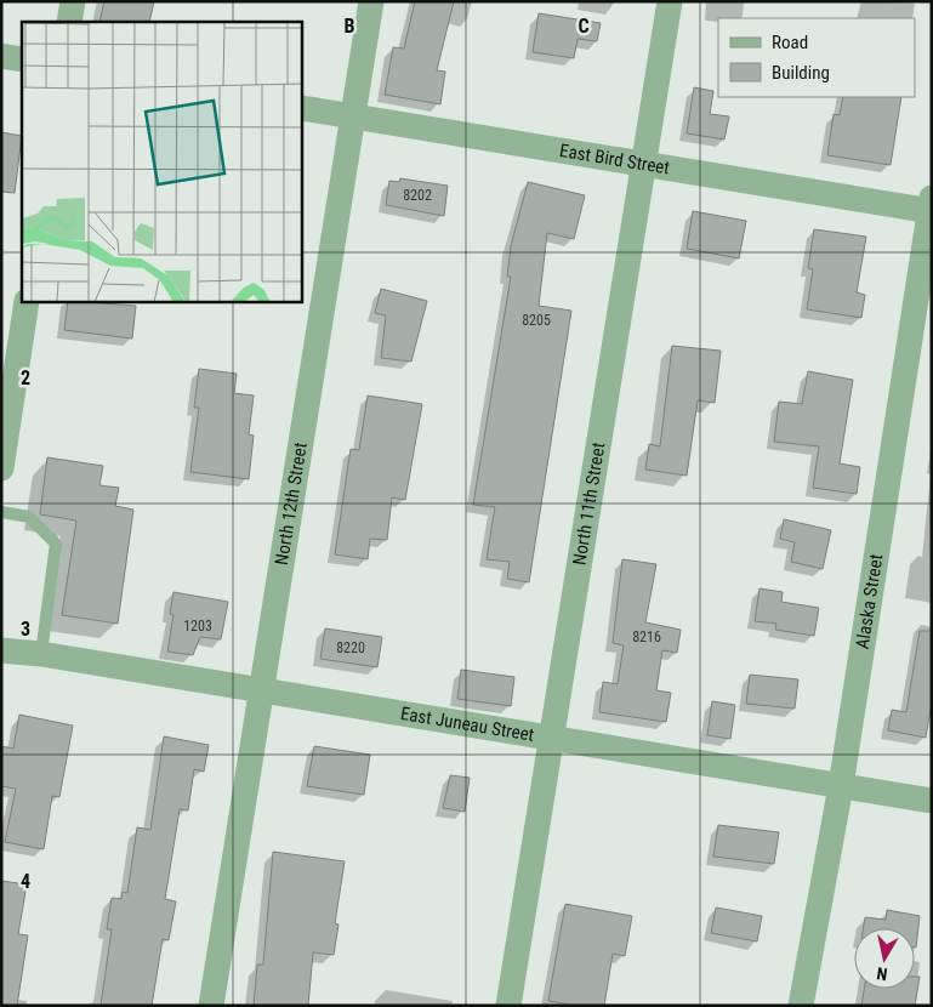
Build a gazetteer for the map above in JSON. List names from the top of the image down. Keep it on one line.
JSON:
{"streets":{"street":["East Bird Street","North 12th Street","North 11th Street","Alaska Street","East Juneau Street"]},"crossings":[["East Bird Street","North 12th Street"],["East Bird Street","North 11th Street"],["East Bird Street","Alaska Street"],["North 12th Street","East Juneau Street"],["North 11th Street","East Juneau Street"],["Alaska Street","East Juneau Street"]],"house_numbers":["8202","8205","1203","8216","8220"],"legend":["Road","Building"],"north":"bottom","grid":{"columns":["B","C"],"rows":["2","3","4"]}}
